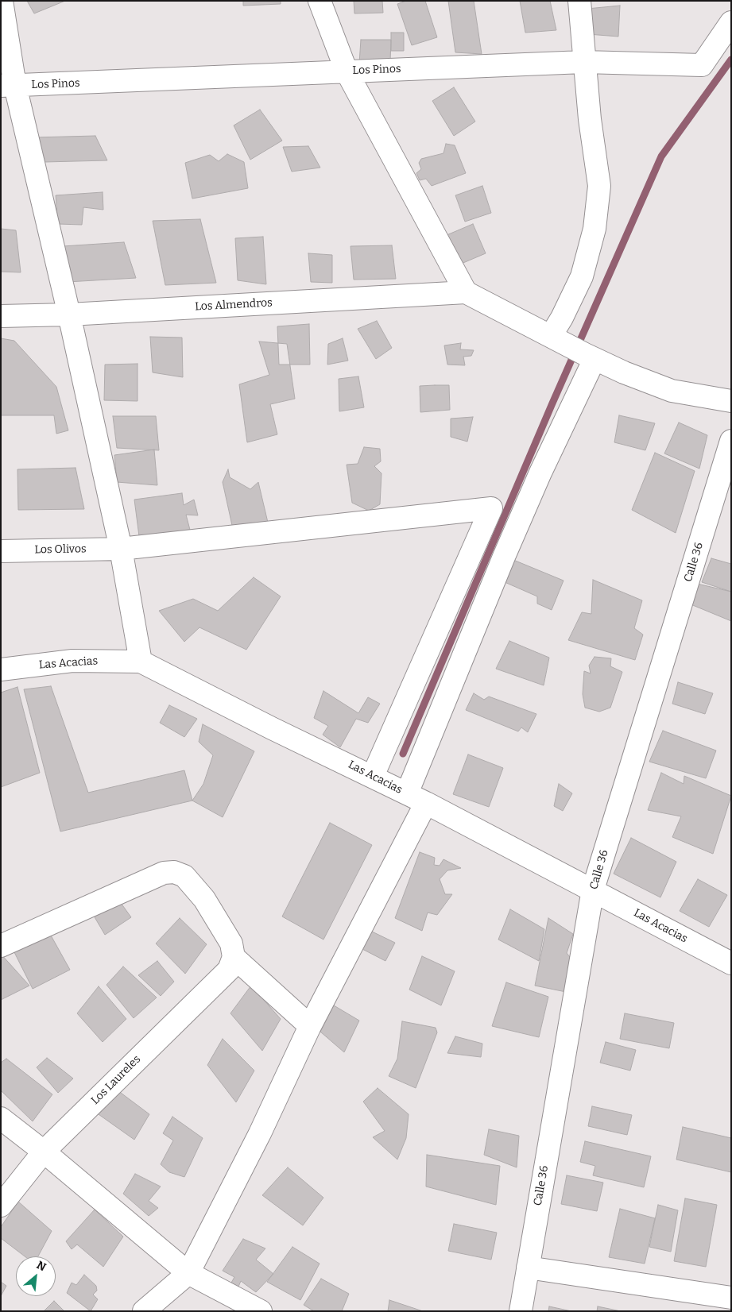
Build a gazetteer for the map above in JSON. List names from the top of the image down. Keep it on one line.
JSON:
{"streets":{"street":["Los Pinos","Los Almendros","Los Olivos","Calle 36","Las Acacias","Los Laureles"]},"crossings":[["Los Olivos","Las Acacias"],["Calle 36","Las Acacias"]],"north":"top right"}
